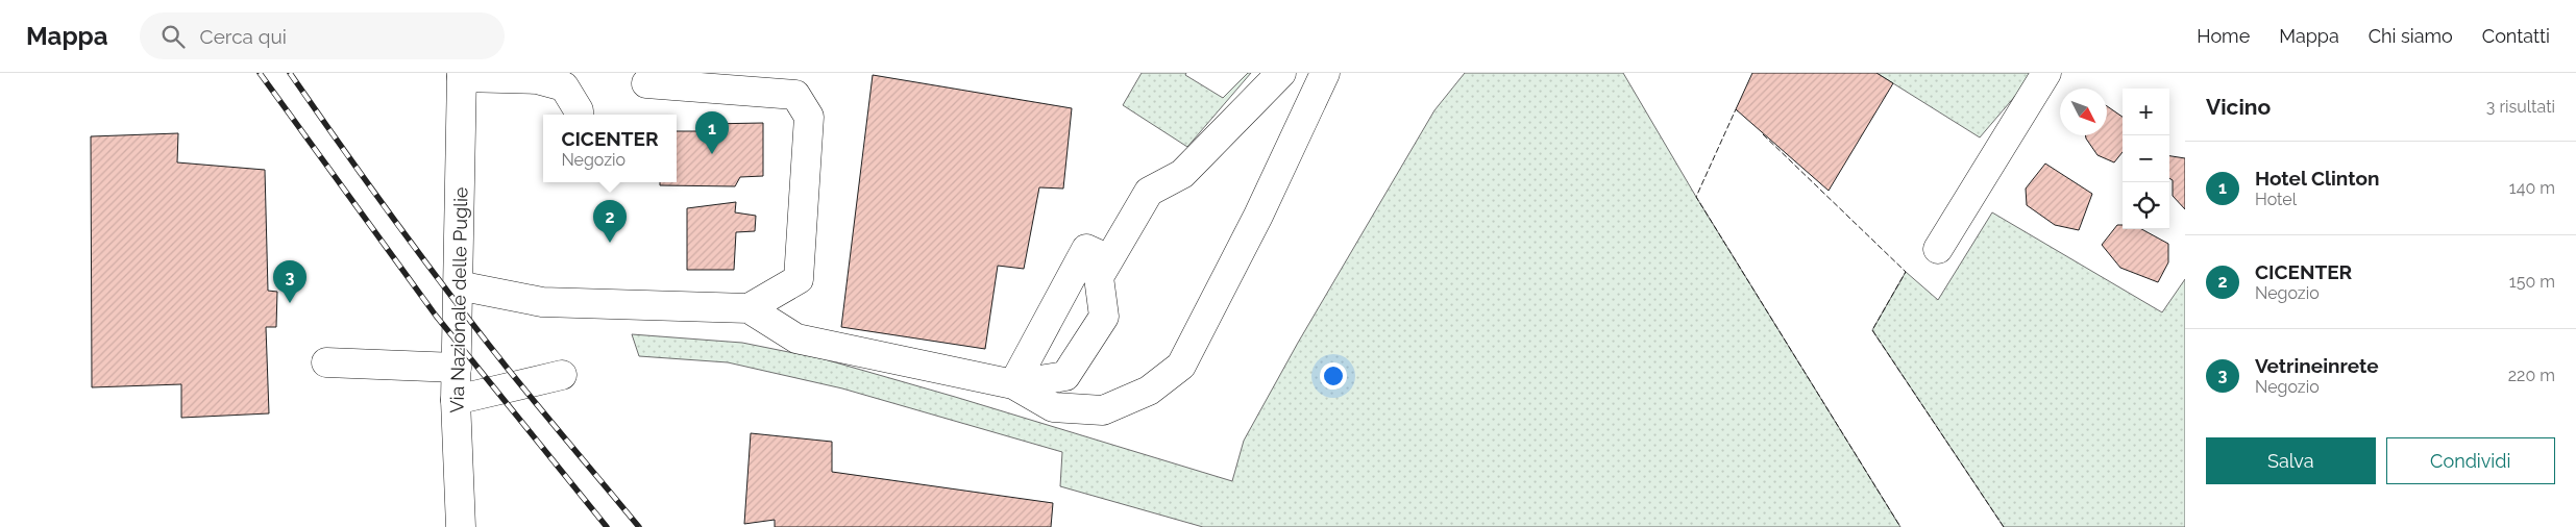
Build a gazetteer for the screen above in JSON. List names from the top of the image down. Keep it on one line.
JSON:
{"streets":{"main road":["Via Nazionale delle Puglie"]},"north":"bottom right","page":{"header":"Mappa","search":"Cerca qui","nav":["Home","Mappa","Chi siamo","Contatti"],"heading":["Vicino","3 risultati"],"map_buttons":["+","−"],"pins":["1","2","3"],"popup":["CICENTER","Negozio"],"list":[{"mark":"1","name":"Hotel Clinton","note":"Hotel","value":"140 m"},{"mark":"2","name":"CICENTER","note":"Negozio","value":"150 m"},{"mark":"3","name":"Vetrineinrete","note":"Negozio","value":"220 m"}],"buttons":["Salva","Condividi"]}}
